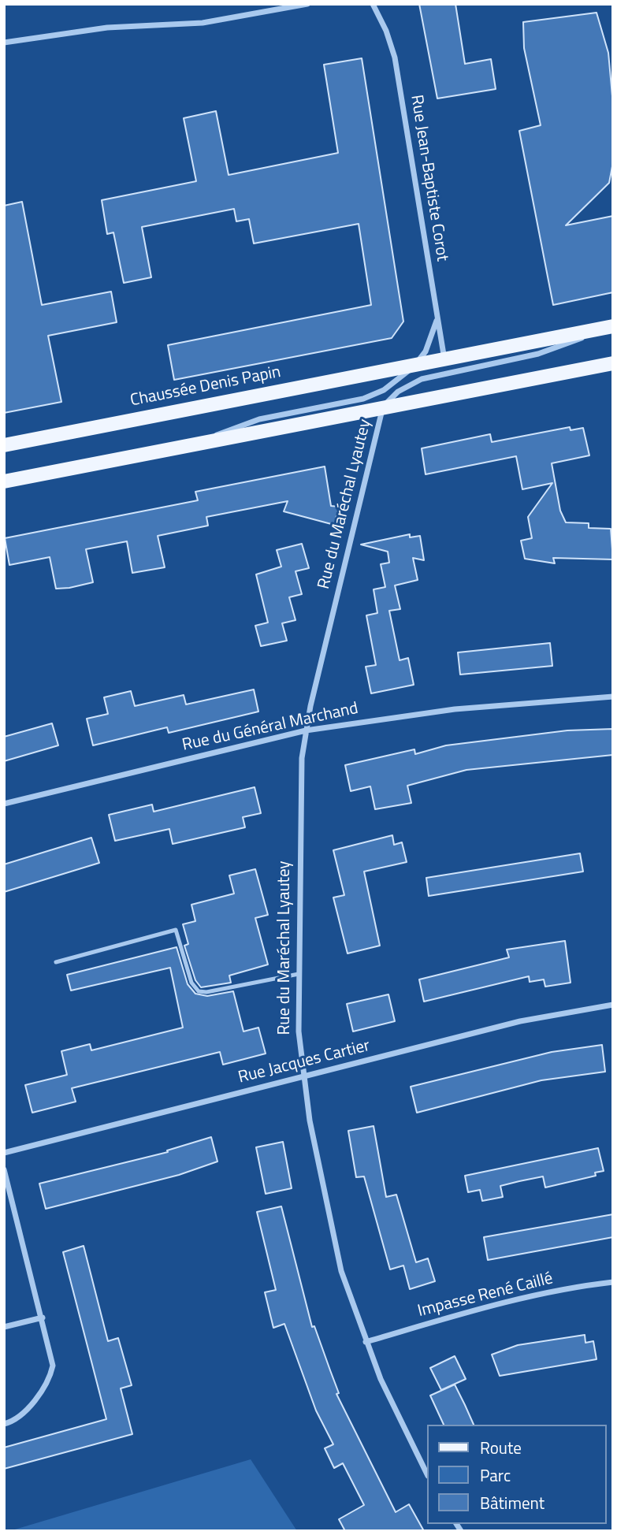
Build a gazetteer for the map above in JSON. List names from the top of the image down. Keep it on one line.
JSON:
{"streets":{"main road":["Chaussée Denis Papin"],"street":["Rue Jean-Baptiste Corot","Rue du Maréchal Lyautey","Rue du Général Marchand","Rue Jacques Cartier","Impasse René Caillé"]},"crossings":[["Rue Jean-Baptiste Corot","Chaussée Denis Papin"],["Chaussée Denis Papin","Rue du Maréchal Lyautey"],["Rue du Maréchal Lyautey","Rue du Général Marchand"],["Rue du Maréchal Lyautey","Rue Jacques Cartier"],["Rue du Maréchal Lyautey","Impasse René Caillé"]],"legend":["Route","Parc","Bâtiment"]}
